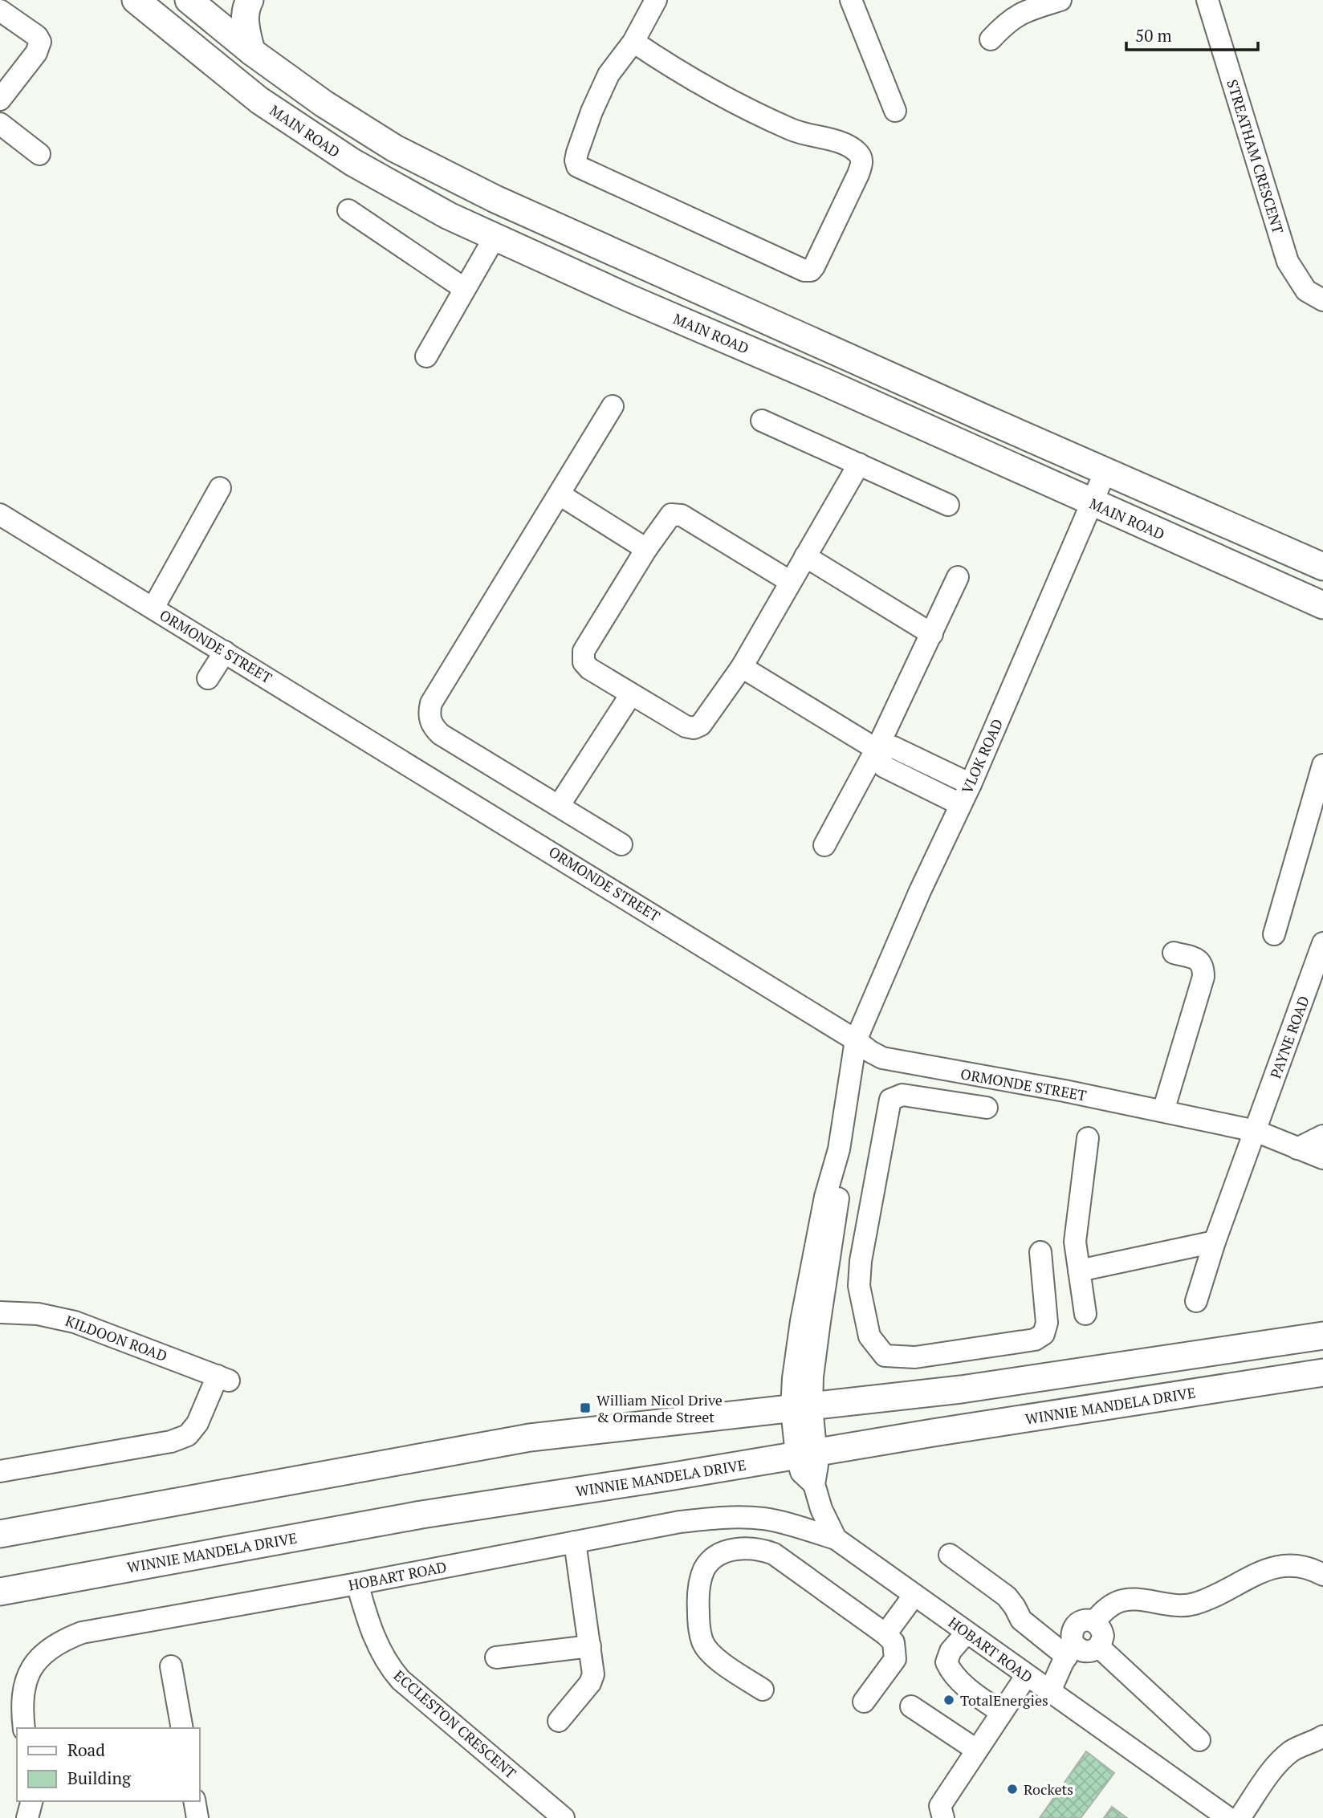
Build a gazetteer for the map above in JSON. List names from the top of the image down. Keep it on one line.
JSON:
{"streets":{"main road":["MAIN ROAD","WINNIE MANDELA DRIVE"],"street":["STREATHAM CRESCENT","ORMONDE STREET","VLOK ROAD","PAYNE ROAD","KILDOON ROAD","HOBART ROAD","ECCLESTON CRESCENT"]},"crossings":[["MAIN ROAD","VLOK ROAD"],["ORMONDE STREET","VLOK ROAD"],["ORMONDE STREET","PAYNE ROAD"],["WINNIE MANDELA DRIVE","HOBART ROAD"],["HOBART ROAD","ECCLESTON CRESCENT"]],"places":{"transit":["William Nicol Drive & Ormande Street"],"other":["TotalEnergies","Rockets"]},"legend":["Road","Building"],"scale_bar":"50 m"}
